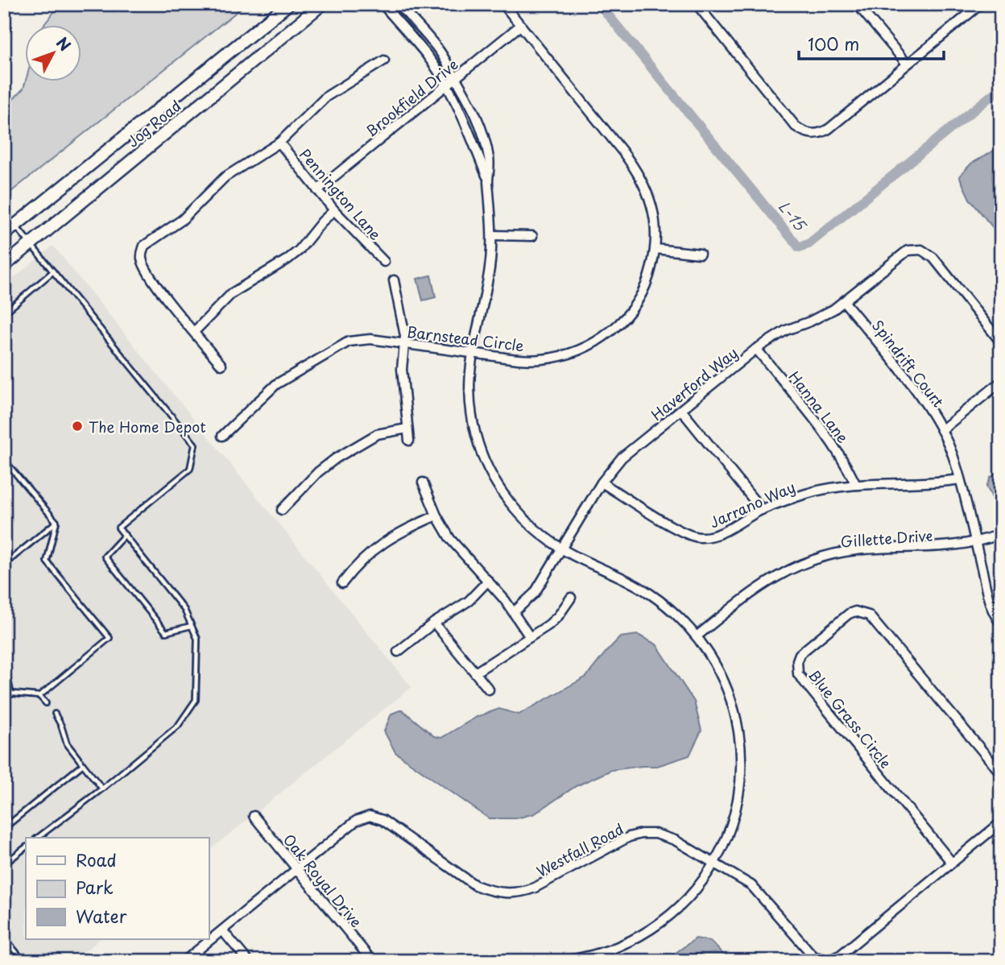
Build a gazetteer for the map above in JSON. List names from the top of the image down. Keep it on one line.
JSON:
{"streets":{"main road":["Jog Road"],"street":["Brookfield Drive","Pennington Lane","Barnstead Circle","Spindrift Court","Haverford Way","Hanna Lane","Jarrano Way","Gillette Drive","Blue Grass Circle","Westfall Road","Oak Royal Drive"]},"crossings":[["Brookfield Drive","Pennington Lane"],["Brookfield Drive","Barnstead Circle"],["Spindrift Court","Haverford Way"],["Spindrift Court","Jarrano Way"],["Spindrift Court","Gillette Drive"],["Haverford Way","Hanna Lane"],["Haverford Way","Jarrano Way"],["Hanna Lane","Jarrano Way"],["Blue Grass Circle","Westfall Road"],["Westfall Road","Oak Royal Drive"]],"water":["L-15"],"places":["The Home Depot"],"legend":["Road","Park","Water"],"scale_bar":"100 m","north":"top right"}
